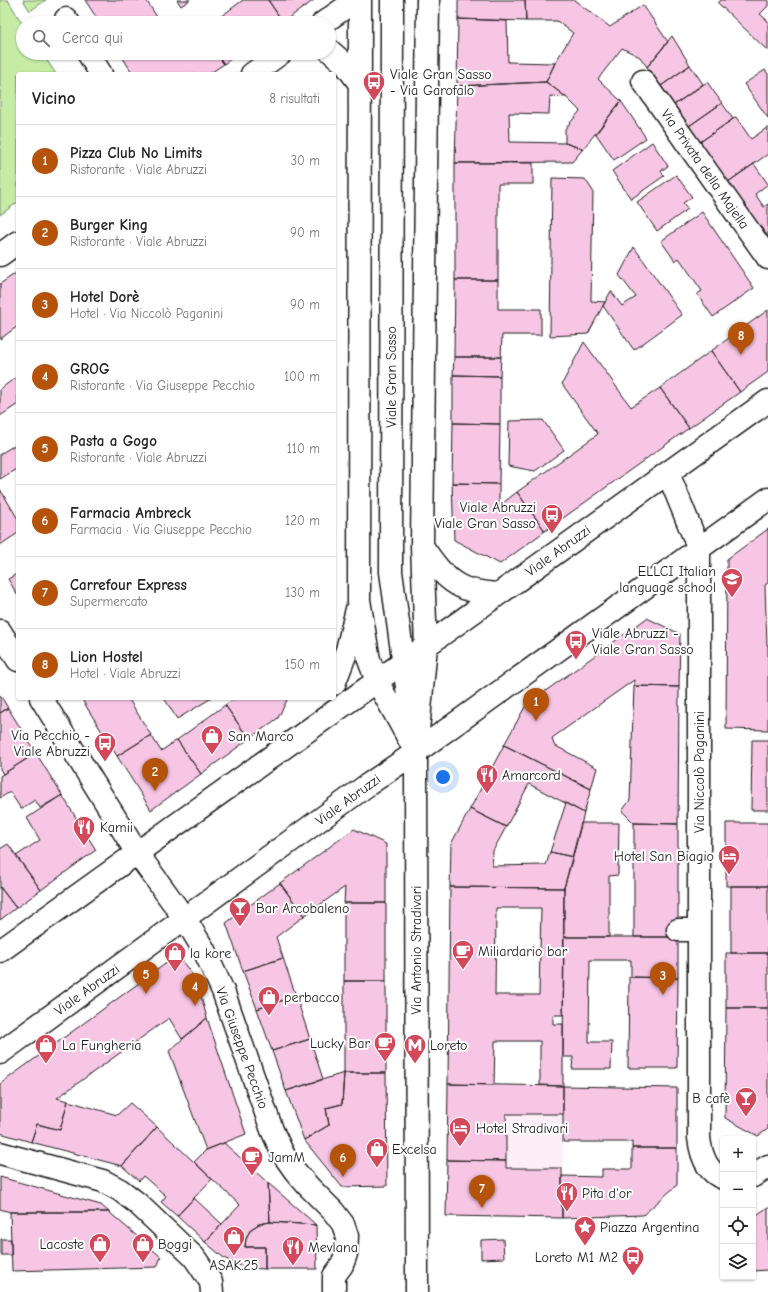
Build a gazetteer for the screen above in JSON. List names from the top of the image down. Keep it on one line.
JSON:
{"streets":{"main road":["Via Privata della Majella","Viale Gran Sasso","Viale Abruzzi","Via Niccolò Paganini","Via Antonio Stradivari","Via Giuseppe Pecchio"]},"crossings":[["Viale Gran Sasso","Viale Abruzzi"],["Viale Gran Sasso","Via Antonio Stradivari"],["Viale Abruzzi","Via Niccolò Paganini"],["Viale Abruzzi","Via Antonio Stradivari"],["Viale Abruzzi","Via Giuseppe Pecchio"]],"places":{"bus stop":["Viale Gran Sasso - Via Garofalo","Viale Abruzzi Viale Gran Sasso","Viale Abruzzi - Viale Gran Sasso","Via Pecchio - Viale Abruzzi","Loreto M1 M2"],"school or university":["ELLCI Italian language school"],"shop":["San Marco","la kore","perbacco","La Fungheria","Excelsa","ASAK.25","Lacoste","Boggi"],"restaurant":["Amarcord","Kamii","Pita d'or","Mevlana"],"hotel":["Hotel San Biagio","Hotel Stradivari"],"bar":["Bar Arcobaleno","B cafè"],"cafe":["Miliardario bar","Lucky Bar","JamM"],"metro station":["Loreto"],"place":["Piazza Argentina"]},"page":{"search":"Cerca qui","heading":["Vicino","8 risultati"],"list":[{"mark":"1","name":"Pizza Club No Limits","note":"Ristorante · Viale Abruzzi","value":"30 m"},{"mark":"2","name":"Burger King","note":"Ristorante · Viale Abruzzi","value":"90 m"},{"mark":"3","name":"Hotel Dorè","note":"Hotel · Via Niccolò Paganini","value":"90 m"},{"mark":"4","name":"GROG","note":"Ristorante · Via Giuseppe Pecchio","value":"100 m"},{"mark":"5","name":"Pasta a Gogo","note":"Ristorante · Viale Abruzzi","value":"110 m"},{"mark":"6","name":"Farmacia Ambreck","note":"Farmacia · Via Giuseppe Pecchio","value":"120 m"},{"mark":"7","name":"Carrefour Express","note":"Supermercato","value":"130 m"},{"mark":"8","name":"Lion Hostel","note":"Hotel · Viale Abruzzi","value":"150 m"}],"pins":["8","1","2","5","3","4","6","7"],"map_buttons":["+","−"]}}
